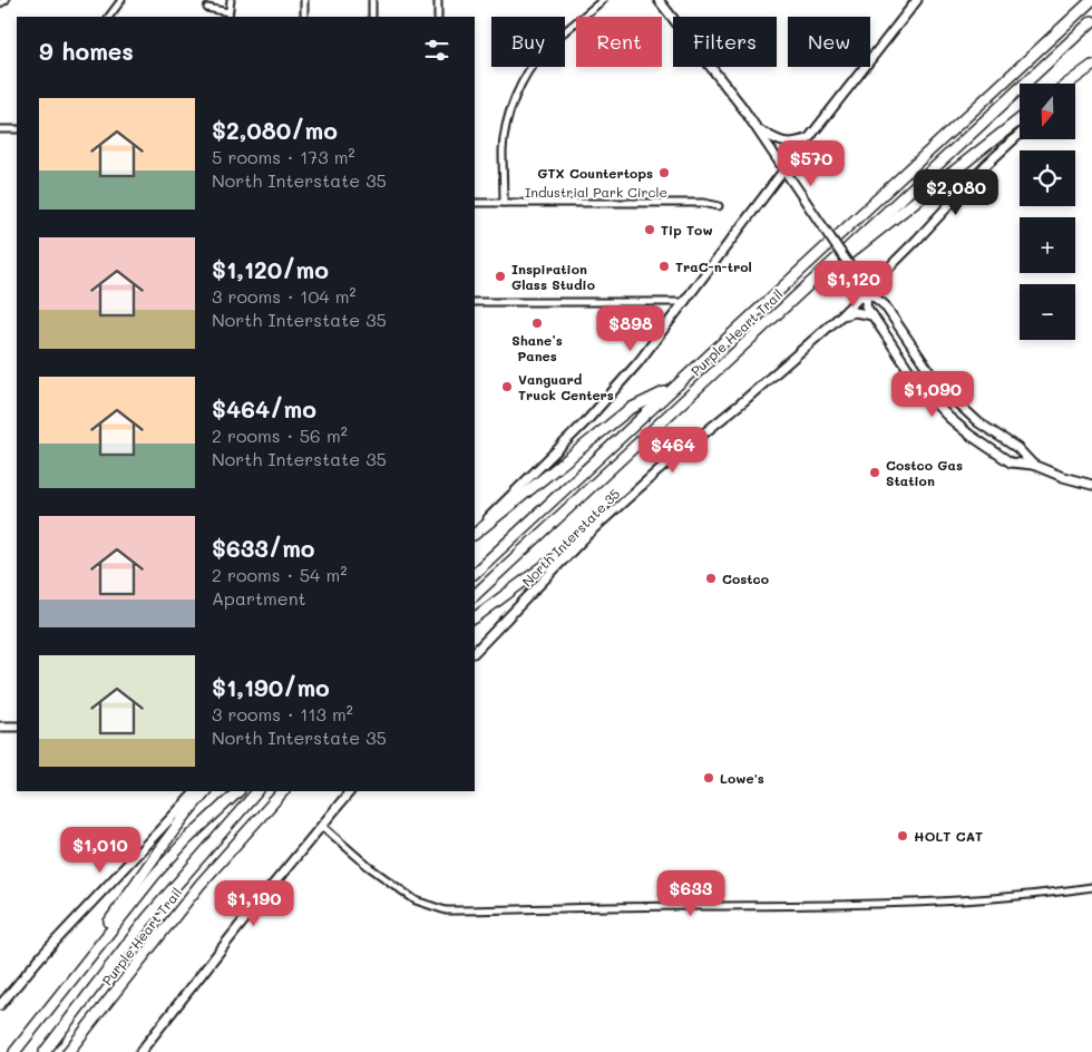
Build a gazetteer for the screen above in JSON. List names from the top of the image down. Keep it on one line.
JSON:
{"streets":{"highway":["Purple Heart Trail"],"main road":["North Interstate 35"],"street":["Industrial Park Circle"]},"places":["GTX Countertops","Tip Tow","TraC-n-trol","Inspiration Glass Studio","Shane’s Panes","Vanguard Truck Centers","Costco Gas Station","Costco","Lowe's","HOLT CAT"],"north":"bottom","page":{"chip":["Buy","Rent","Filters","New"],"heading":"9 homes","map_buttons":["+","−"],"list":[{"name":"$2,080/mo","note":"5 rooms · 173 m² · North Interstate 35"},{"name":"$1,120/mo","note":"3 rooms · 104 m² · North Interstate 35"},{"name":"$464/mo","note":"2 rooms · 56 m² · North Interstate 35"},{"name":"$633/mo","note":"2 rooms · 54 m² · Apartment"},{"name":"$1,190/mo","note":"3 rooms · 113 m² · North Interstate 35"}],"price":["$570","$2,080","$1,120","$898","$1,090","$464","$1,010","$633","$1,190"]}}
